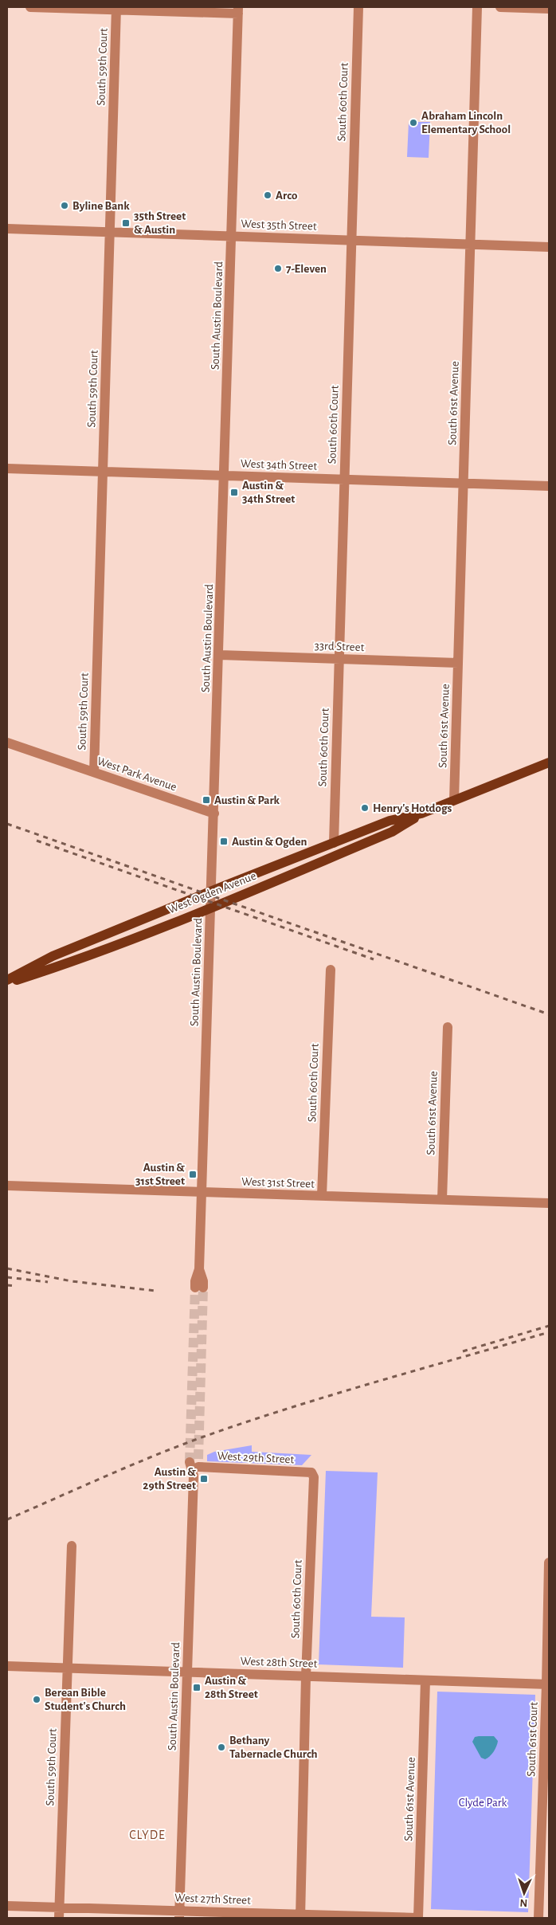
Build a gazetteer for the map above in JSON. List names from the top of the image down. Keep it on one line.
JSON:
{"streets":{"main road":["West Ogden Avenue"],"street":["South 59th Court","South 60th Court","West 35th Street","South Austin Boulevard","South 61st Avenue","West 34th Street","33rd Street","West Park Avenue","West 31st Street","West 29th Street","West 28th Street","South 61st Court","West 27th Street"]},"crossings":[["South 59th Court","West 35th Street"],["South 59th Court","West 34th Street"],["South 59th Court","West Park Avenue"],["South 59th Court","West 28th Street"],["South 59th Court","West 27th Street"],["South 60th Court","West 35th Street"],["South 60th Court","West 34th Street"],["South 60th Court","33rd Street"],["South 60th Court","West Ogden Avenue"],["South 60th Court","West 31st Street"],["South 60th Court","West 29th Street"],["South 60th Court","West 28th Street"],["South 60th Court","West 27th Street"],["West 35th Street","South Austin Boulevard"],["West 35th Street","South 61st Avenue"],["South Austin Boulevard","West 34th Street"],["South Austin Boulevard","33rd Street"],["South Austin Boulevard","West Park Avenue"],["South Austin Boulevard","West Ogden Avenue"],["South Austin Boulevard","West 31st Street"],["South Austin Boulevard","West 29th Street"],["South Austin Boulevard","West 28th Street"],["South Austin Boulevard","West 27th Street"],["South 61st Avenue","West 34th Street"],["South 61st Avenue","33rd Street"],["South 61st Avenue","West Ogden Avenue"],["South 61st Avenue","West 31st Street"],["South 61st Avenue","West 28th Street"],["South 61st Avenue","West 27th Street"],["West 28th Street","South 61st Court"]],"districts":["CLYDE"],"parks":["Clyde Park"],"places":{"other":["Abraham Lincoln Elementary School","Arco","Byline Bank","7-Eleven","Henry's Hotdogs","Berean Bible Student's Church","Bethany Tabernacle Church"],"transit":["35th Street & Austin","Austin & 34th Street","Austin & Park","Austin & Ogden","Austin & 31st Street","Austin & 29th Street","Austin & 28th Street"]},"north":"bottom"}
